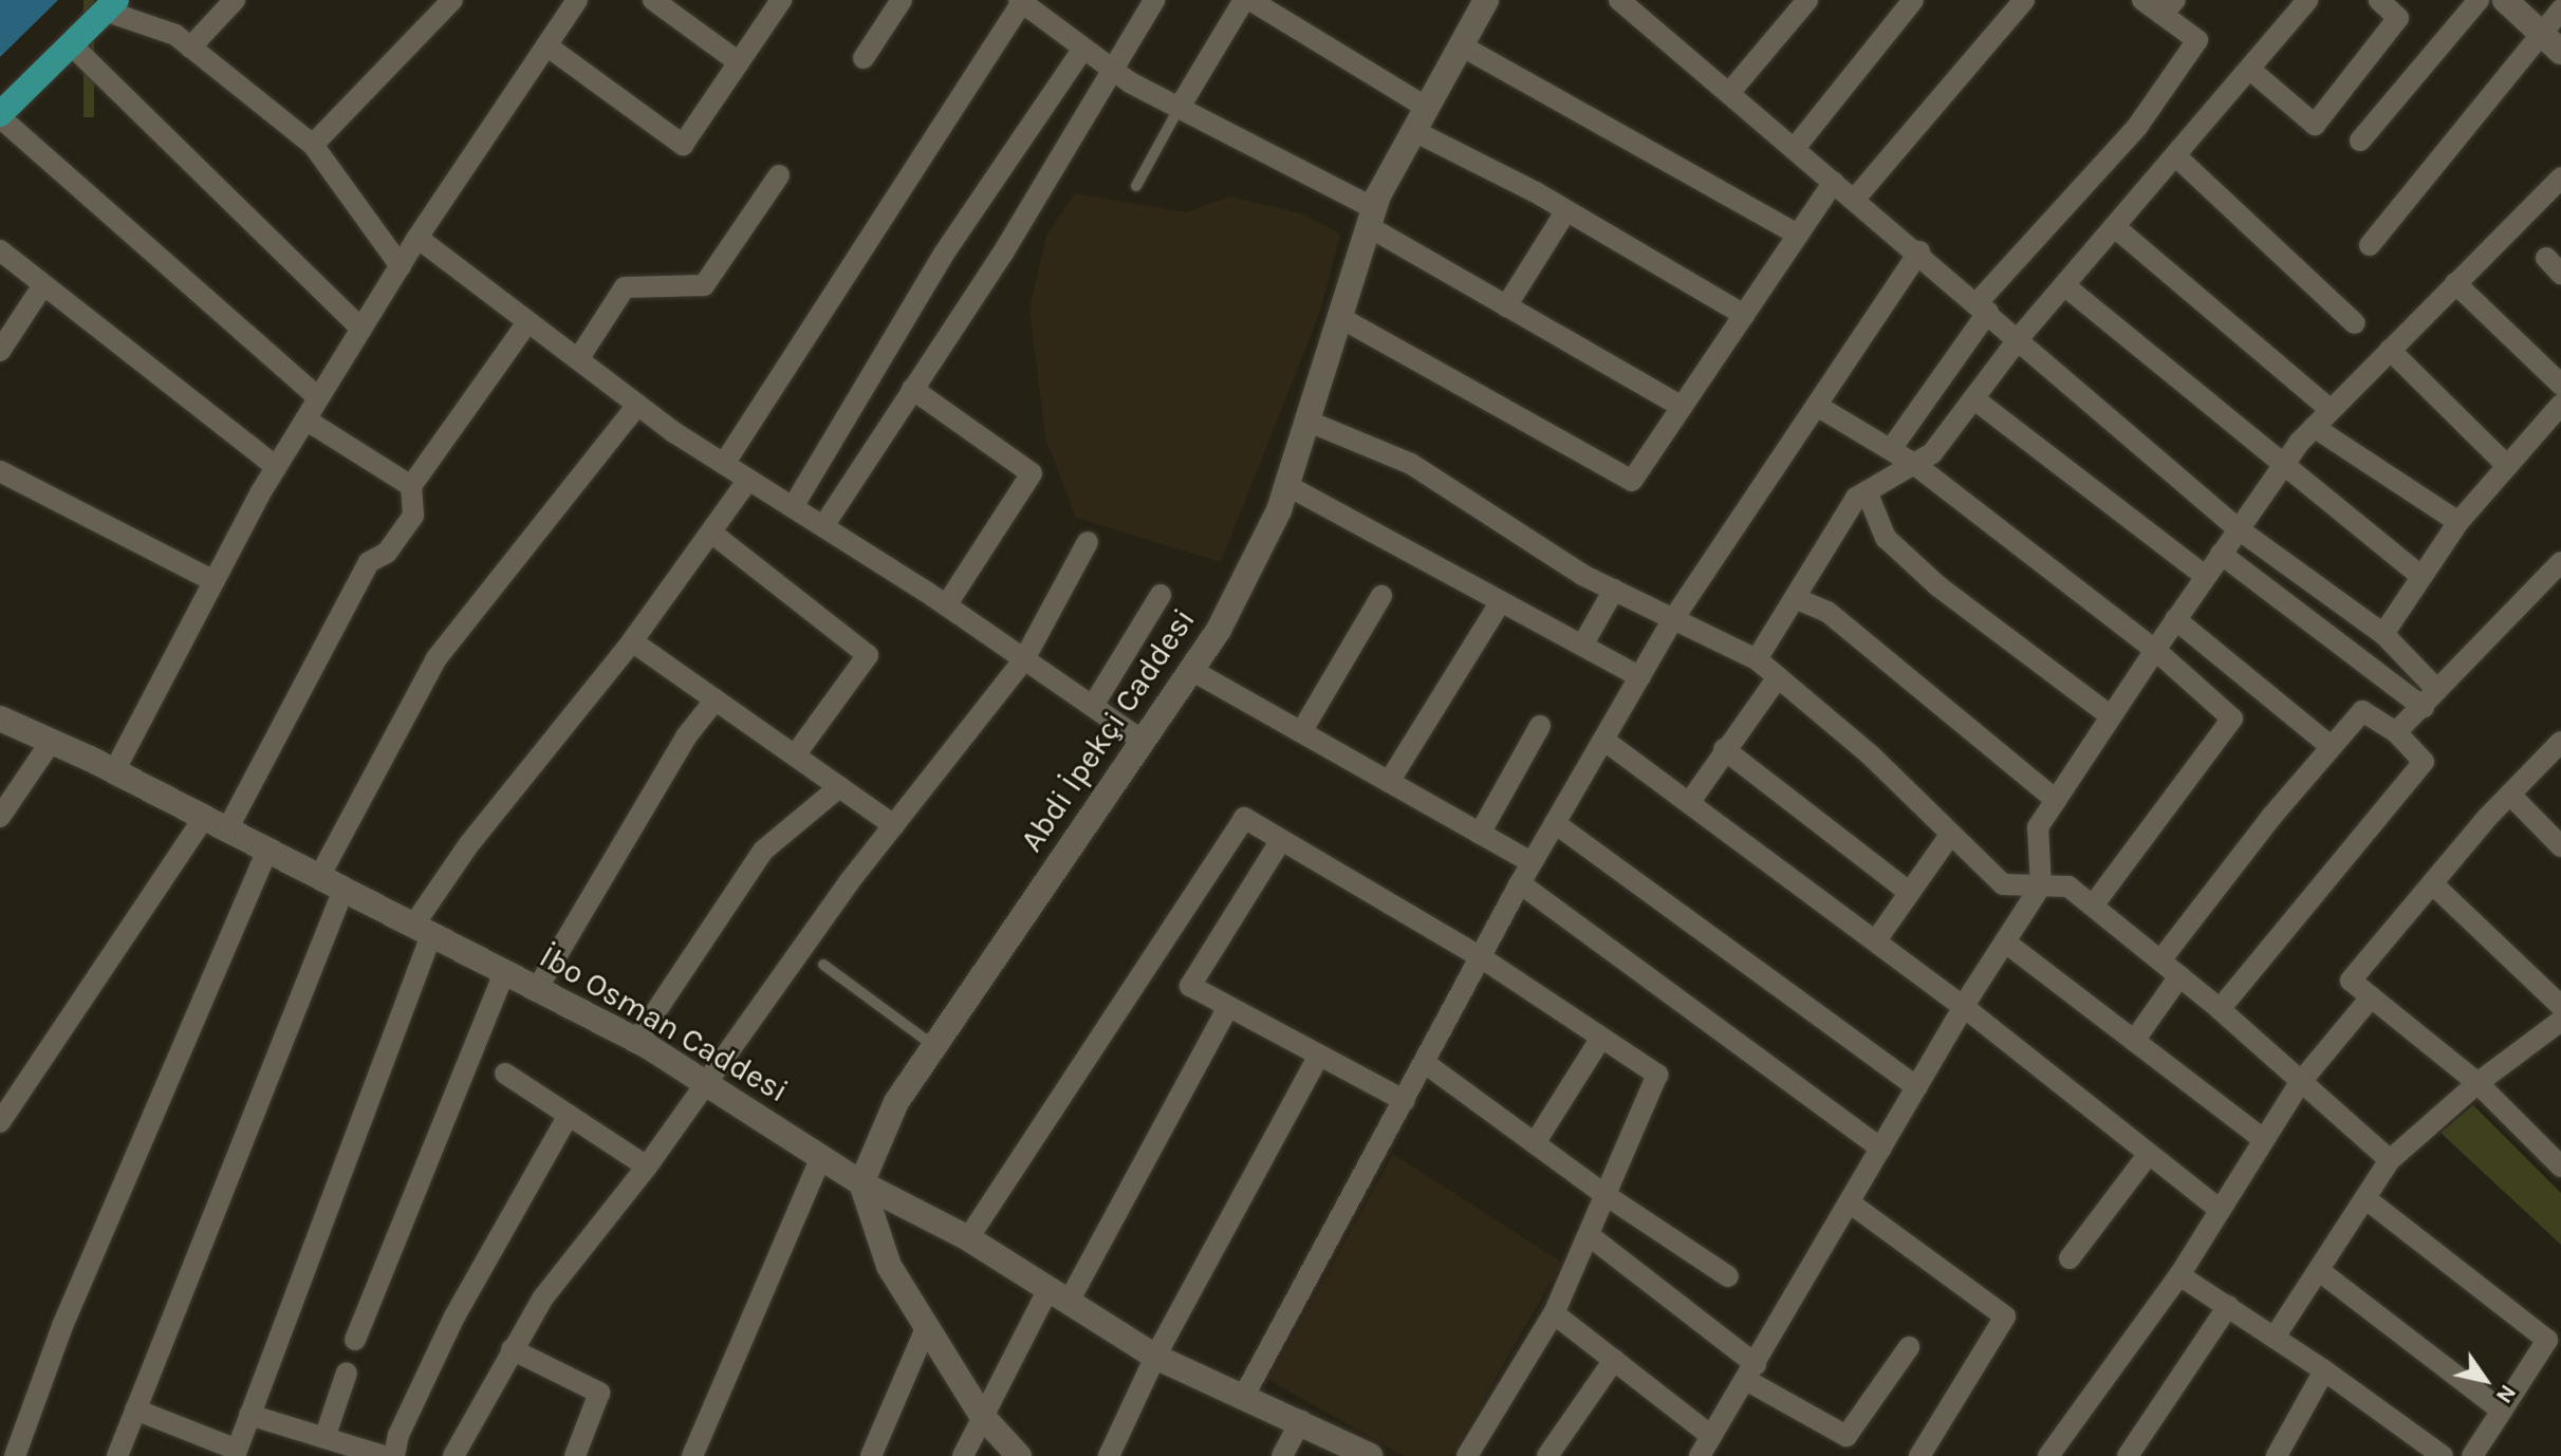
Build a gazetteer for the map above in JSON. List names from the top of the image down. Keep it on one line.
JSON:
{"streets":{"main road":["Abdi İpekçi Caddesi","İbo Osman Caddesi"]},"crossings":[["Abdi İpekçi Caddesi","İbo Osman Caddesi"]],"north":"bottom right"}
